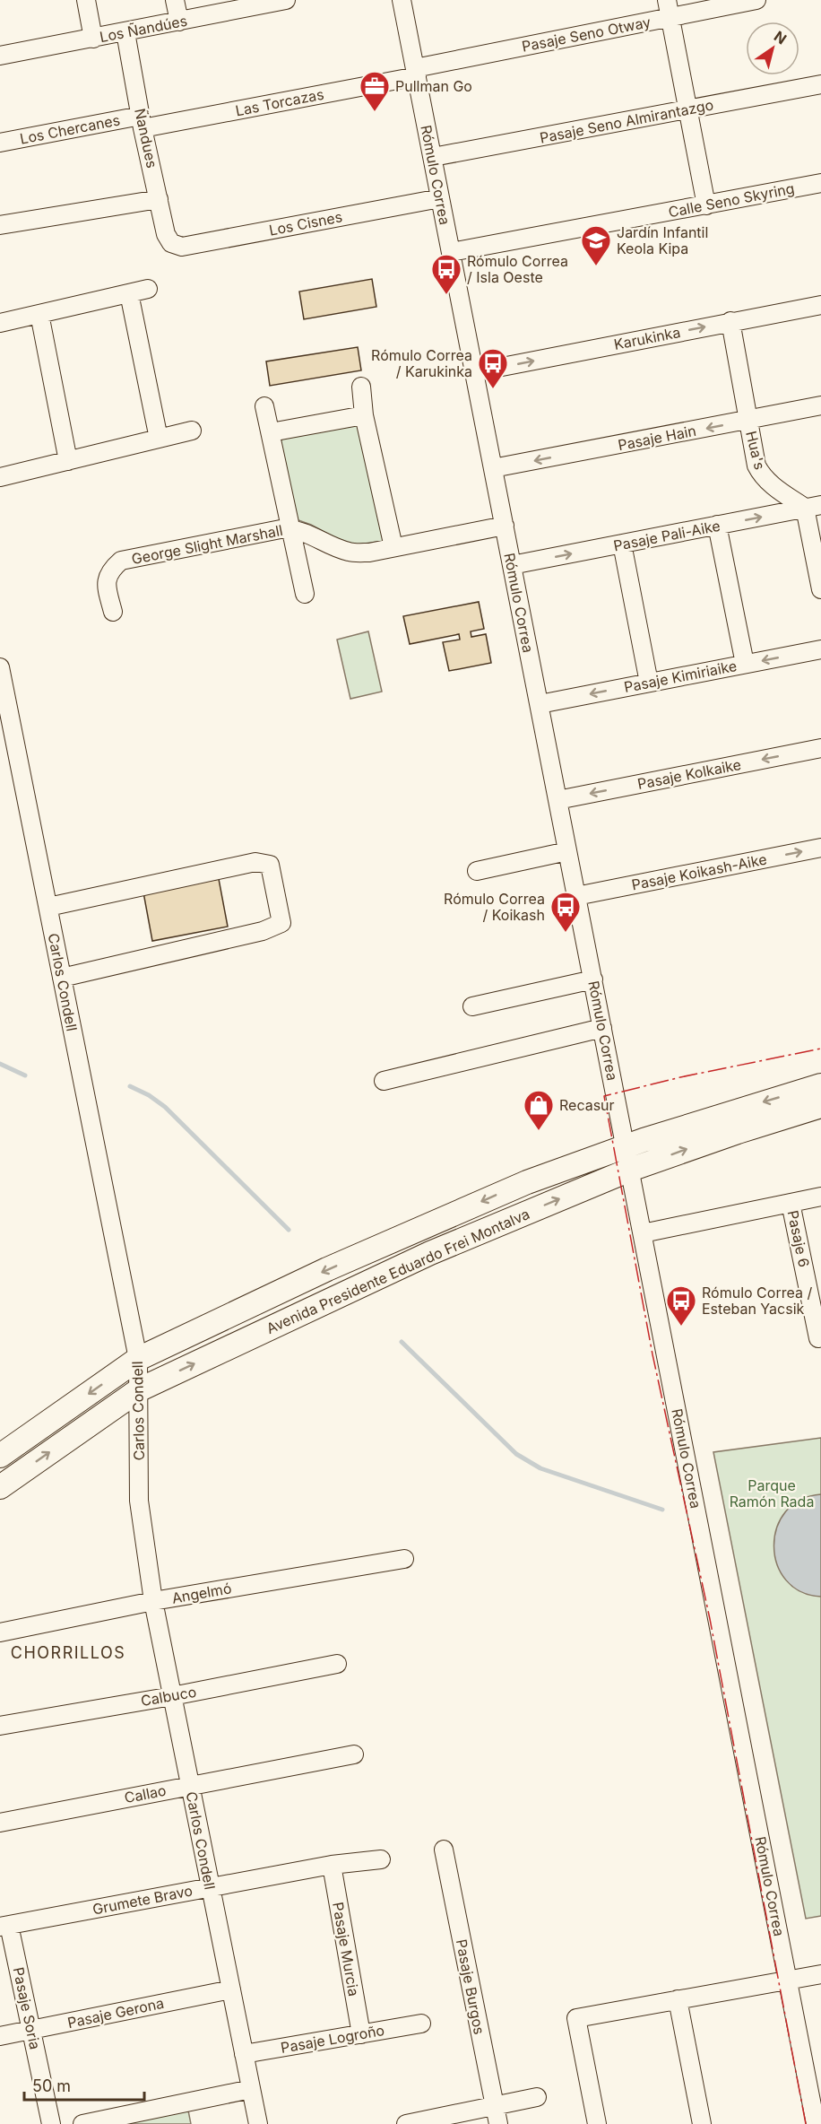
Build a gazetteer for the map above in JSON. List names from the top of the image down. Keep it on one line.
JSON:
{"streets":{"main road":["Avenida Presidente Eduardo Frei Montalva"],"street":["Los Ñandúes","Pasaje Seno Otway","Las Torcazas","Pasaje Seno Almirantazgo","Los Chercanes","Ñandues","Rómulo Correa","Calle Seno Skyring","Los Cisnes","Karukinka","Pasaje Hain","Hua's","Pasaje Pali-Aike","George Slight Marshall","Pasaje Kimiriaike","Pasaje Kolkaike","Pasaje Koikash-Aike","Carlos Condell","Pasaje 6","Angelmó","Calbuco","Callao","Grumete Bravo","Pasaje Murcia","Pasaje Burgos","Pasaje Soria","Pasaje Gerona","Pasaje Logroño"]},"crossings":[["Los Ñandúes","Ñandues"],["Pasaje Seno Otway","Las Torcazas"],["Pasaje Seno Otway","Rómulo Correa"],["Las Torcazas","Los Chercanes"],["Las Torcazas","Ñandues"],["Las Torcazas","Rómulo Correa"],["Pasaje Seno Almirantazgo","Rómulo Correa"],["Los Chercanes","Ñandues"],["Ñandues","Los Cisnes"],["Rómulo Correa","Calle Seno Skyring"],["Rómulo Correa","Los Cisnes"],["Rómulo Correa","Karukinka"],["Rómulo Correa","Pasaje Hain"],["Rómulo Correa","Pasaje Pali-Aike"],["Rómulo Correa","George Slight Marshall"],["Rómulo Correa","Pasaje Kimiriaike"],["Rómulo Correa","Pasaje Kolkaike"],["Rómulo Correa","Pasaje Koikash-Aike"],["Rómulo Correa","Avenida Presidente Eduardo Frei Montalva"],["Karukinka","Hua's"],["Pasaje Hain","Hua's"],["Hua's","Pasaje Pali-Aike"],["Carlos Condell","Avenida Presidente Eduardo Frei Montalva"],["Carlos Condell","Angelmó"],["Carlos Condell","Calbuco"],["Carlos Condell","Callao"],["Carlos Condell","Grumete Bravo"],["Carlos Condell","Pasaje Gerona"],["Carlos Condell","Pasaje Logroño"],["Grumete Bravo","Pasaje Murcia"],["Grumete Bravo","Pasaje Soria"],["Pasaje Murcia","Pasaje Logroño"],["Pasaje Soria","Pasaje Gerona"]],"one_way":["Karukinka","Pasaje Hain","Pasaje Pali-Aike","Pasaje Kimiriaike","Pasaje Kolkaike","Pasaje Koikash-Aike"],"districts":["CHORRILLOS"],"parks":["Parque Ramón Rada"],"places":{"office":["Pullman Go"],"school or university":["Jardín Infantil Keola Kipa"],"bus stop":["Rómulo Correa / Isla Oeste","Rómulo Correa / Karukinka","Rómulo Correa / Koikash","Rómulo Correa / Esteban Yacsik"],"shop":["Recasur"]},"scale_bar":"50 m","north":"top right"}
